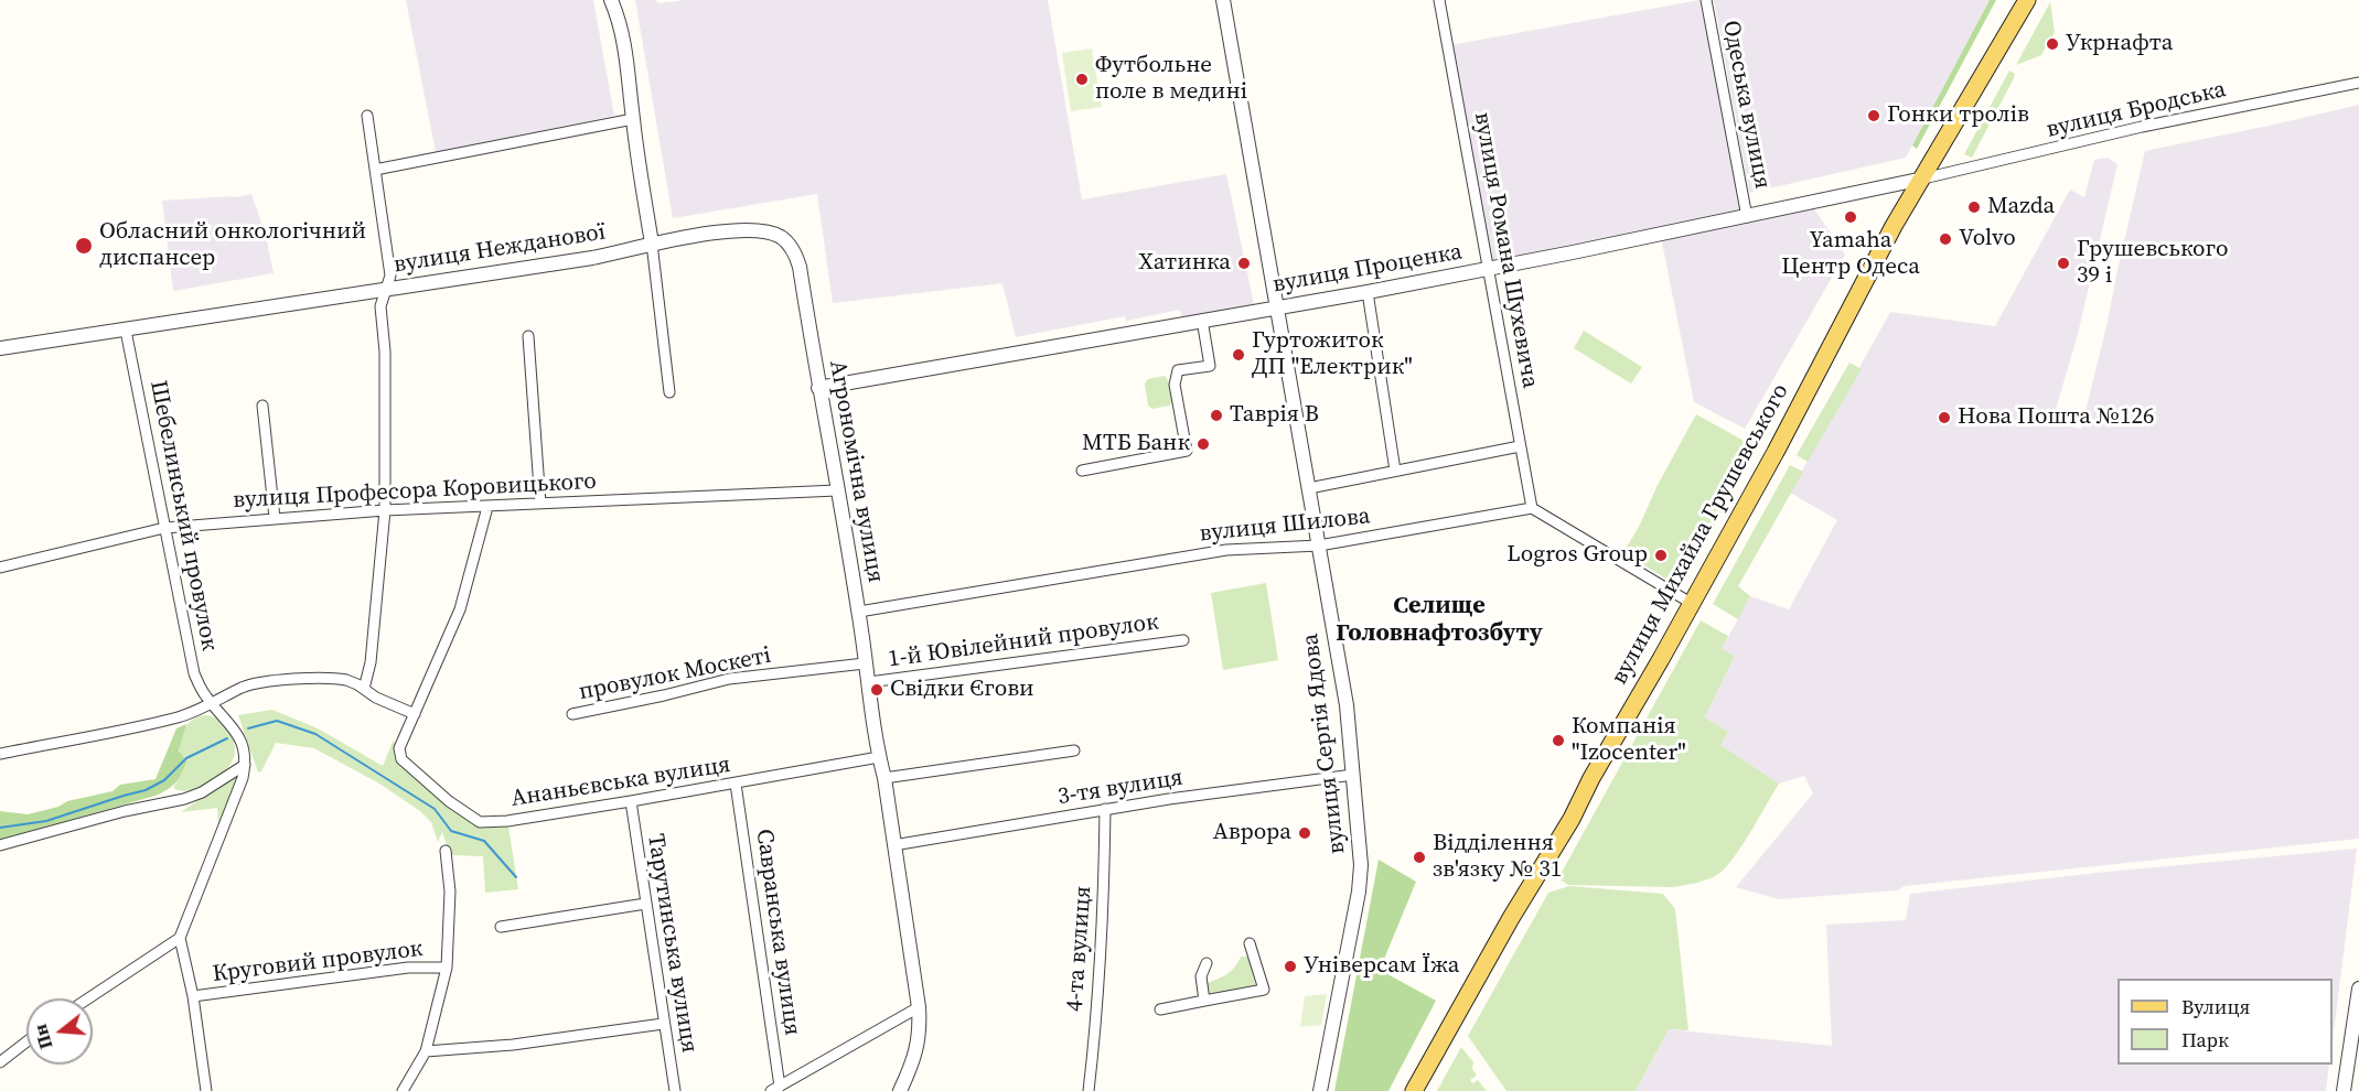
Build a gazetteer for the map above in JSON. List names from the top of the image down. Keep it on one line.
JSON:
{"streets":{"main road":["вулиця Михайла Грушевського"],"street":["Одеська вулиця","вулиця Бродська","вулиця Нежданової","вулиця Романа Шухевича","вулиця Проценка","Агрономічна вулиця","вулиця Професора Коровицького","Шебелинський провулок","вулиця Шилова","1-й Ювілейний провулок","провулок Москеті","вулиця Сергія Ядова","Ананьєвська вулиця","3-тя вулиця","Савранська вулиця","Тарутинська вулиця","4-та вулиця","Круговий провулок"]},"crossings":[["Одеська вулиця","вулиця Проценка"],["вулиця Бродська","вулиця Проценка"],["вулиця Бродська","вулиця Михайла Грушевського"],["вулиця Нежданової","Агрономічна вулиця"],["вулиця Нежданової","Шебелинський провулок"],["вулиця Романа Шухевича","вулиця Проценка"],["вулиця Романа Шухевича","вулиця Шилова"],["вулиця Проценка","Агрономічна вулиця"],["вулиця Проценка","вулиця Михайла Грушевського"],["вулиця Проценка","вулиця Сергія Ядова"],["Агрономічна вулиця","вулиця Професора Коровицького"],["Агрономічна вулиця","вулиця Шилова"],["Агрономічна вулиця","1-й Ювілейний провулок"],["Агрономічна вулиця","провулок Москеті"],["Агрономічна вулиця","Ананьєвська вулиця"],["Агрономічна вулиця","3-тя вулиця"],["Агрономічна вулиця","Савранська вулиця"],["вулиця Професора Коровицького","Шебелинський провулок"],["вулиця Шилова","вулиця Сергія Ядова"],["вулиця Сергія Ядова","3-тя вулиця"],["Ананьєвська вулиця","Савранська вулиця"],["Ананьєвська вулиця","Тарутинська вулиця"],["3-тя вулиця","4-та вулиця"]],"districts":["Селище Головнафтозбуту"],"places":["Укрнафта","Футбольне поле в медині","Гонки тролів","Mazda","Yamaha Центр Одеса","Volvo","Обласний онкологічний диспансер","Хатинка","Грушевського 39 і","Гуртожиток ДП \"Електрик\"","Таврія В","Нова Пошта №126","МТБ Банк","Logros Group","Свідки Єгови","Компанія \"Izocenter\"","Аврора","Відділення зв'язку № 31","Універсам Їжа"],"legend":["Вулиця","Парк"],"north":"left"}
